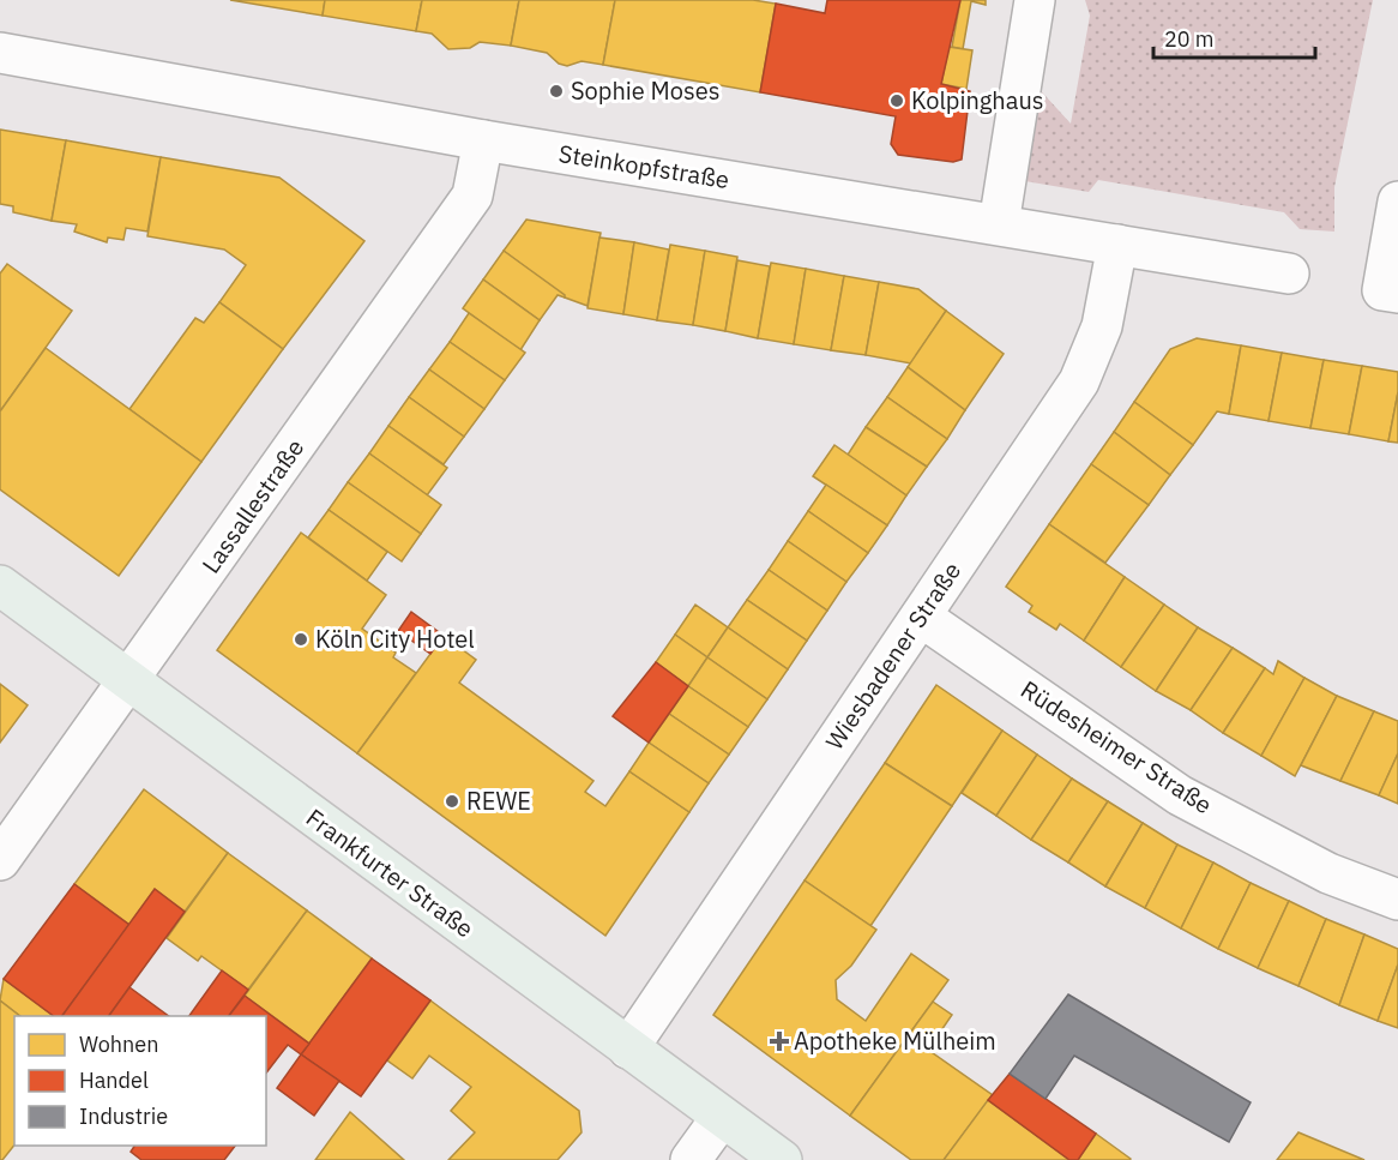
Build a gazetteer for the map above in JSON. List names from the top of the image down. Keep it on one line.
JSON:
{"streets":{"main road":["Frankfurter Straße"],"street":["Steinkopfstraße","Lassallestraße","Wiesbadener Straße","Rüdesheimer Straße"]},"crossings":[["Steinkopfstraße","Lassallestraße"],["Steinkopfstraße","Wiesbadener Straße"],["Lassallestraße","Frankfurter Straße"],["Wiesbadener Straße","Rüdesheimer Straße"],["Wiesbadener Straße","Frankfurter Straße"]],"places":{"other":["Sophie Moses","Kolpinghaus","Köln City Hotel","REWE"],"health":["Apotheke Mülheim"]},"legend":["Wohnen","Handel","Industrie"],"scale_bar":"20 m"}
